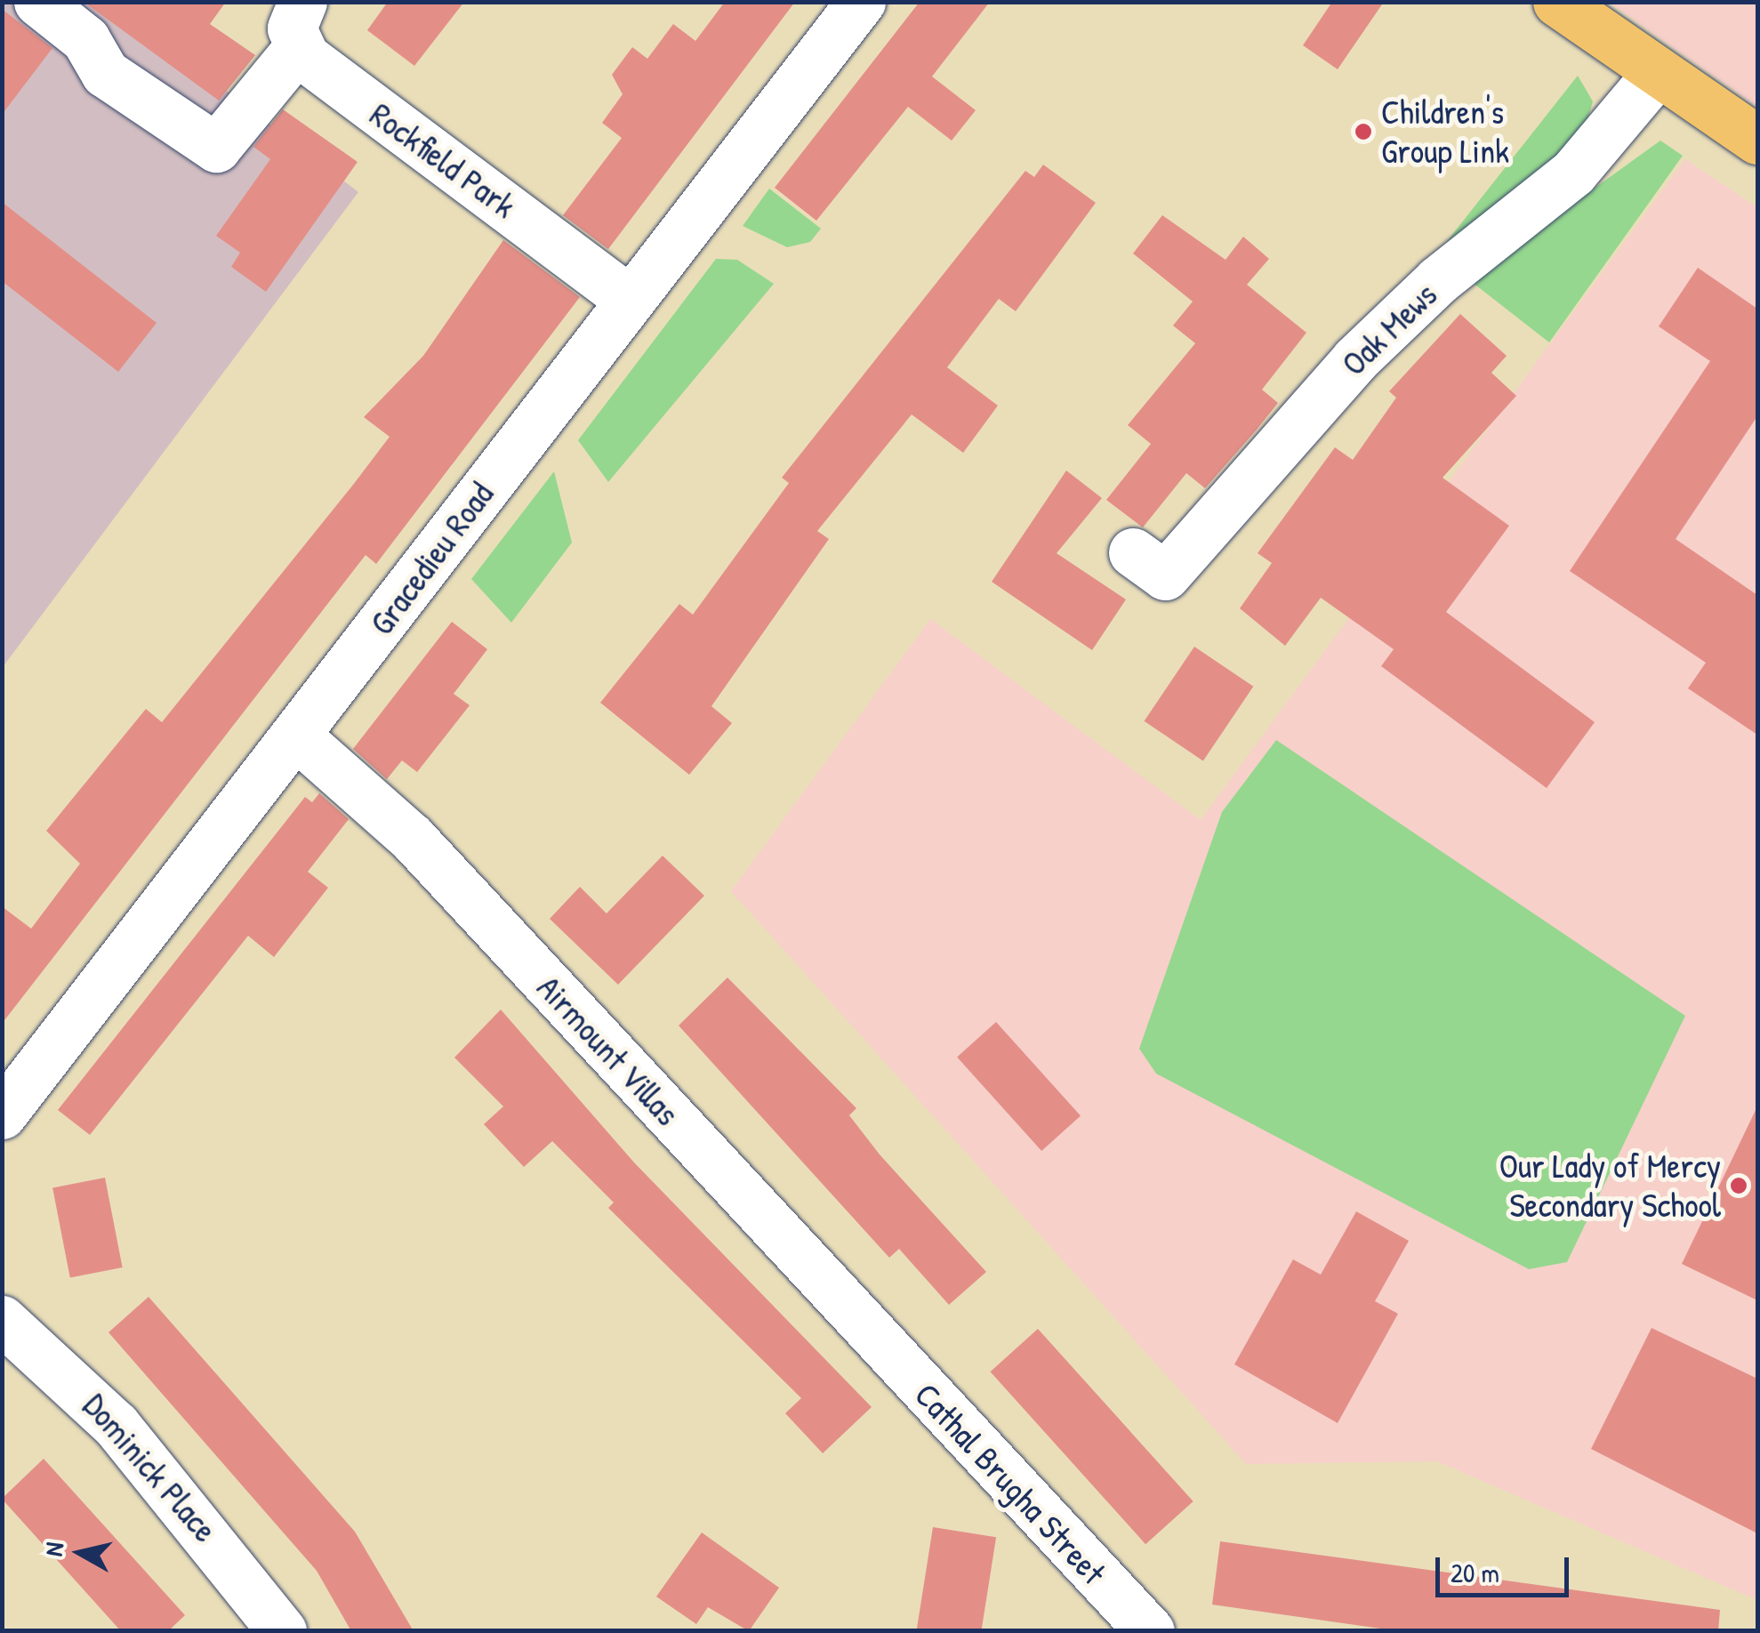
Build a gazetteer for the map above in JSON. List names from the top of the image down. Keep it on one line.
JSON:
{"streets":{"street":["Rockfield Park","Oak Mews","Gracedieu Road","Airmount Villas","Dominick Place","Cathal Brugha Street"]},"crossings":[["Rockfield Park","Gracedieu Road"],["Gracedieu Road","Airmount Villas"],["Airmount Villas","Cathal Brugha Street"]],"places":["Children's Group Link","Our Lady of Mercy Secondary School"],"scale_bar":"20 m","north":"left"}
